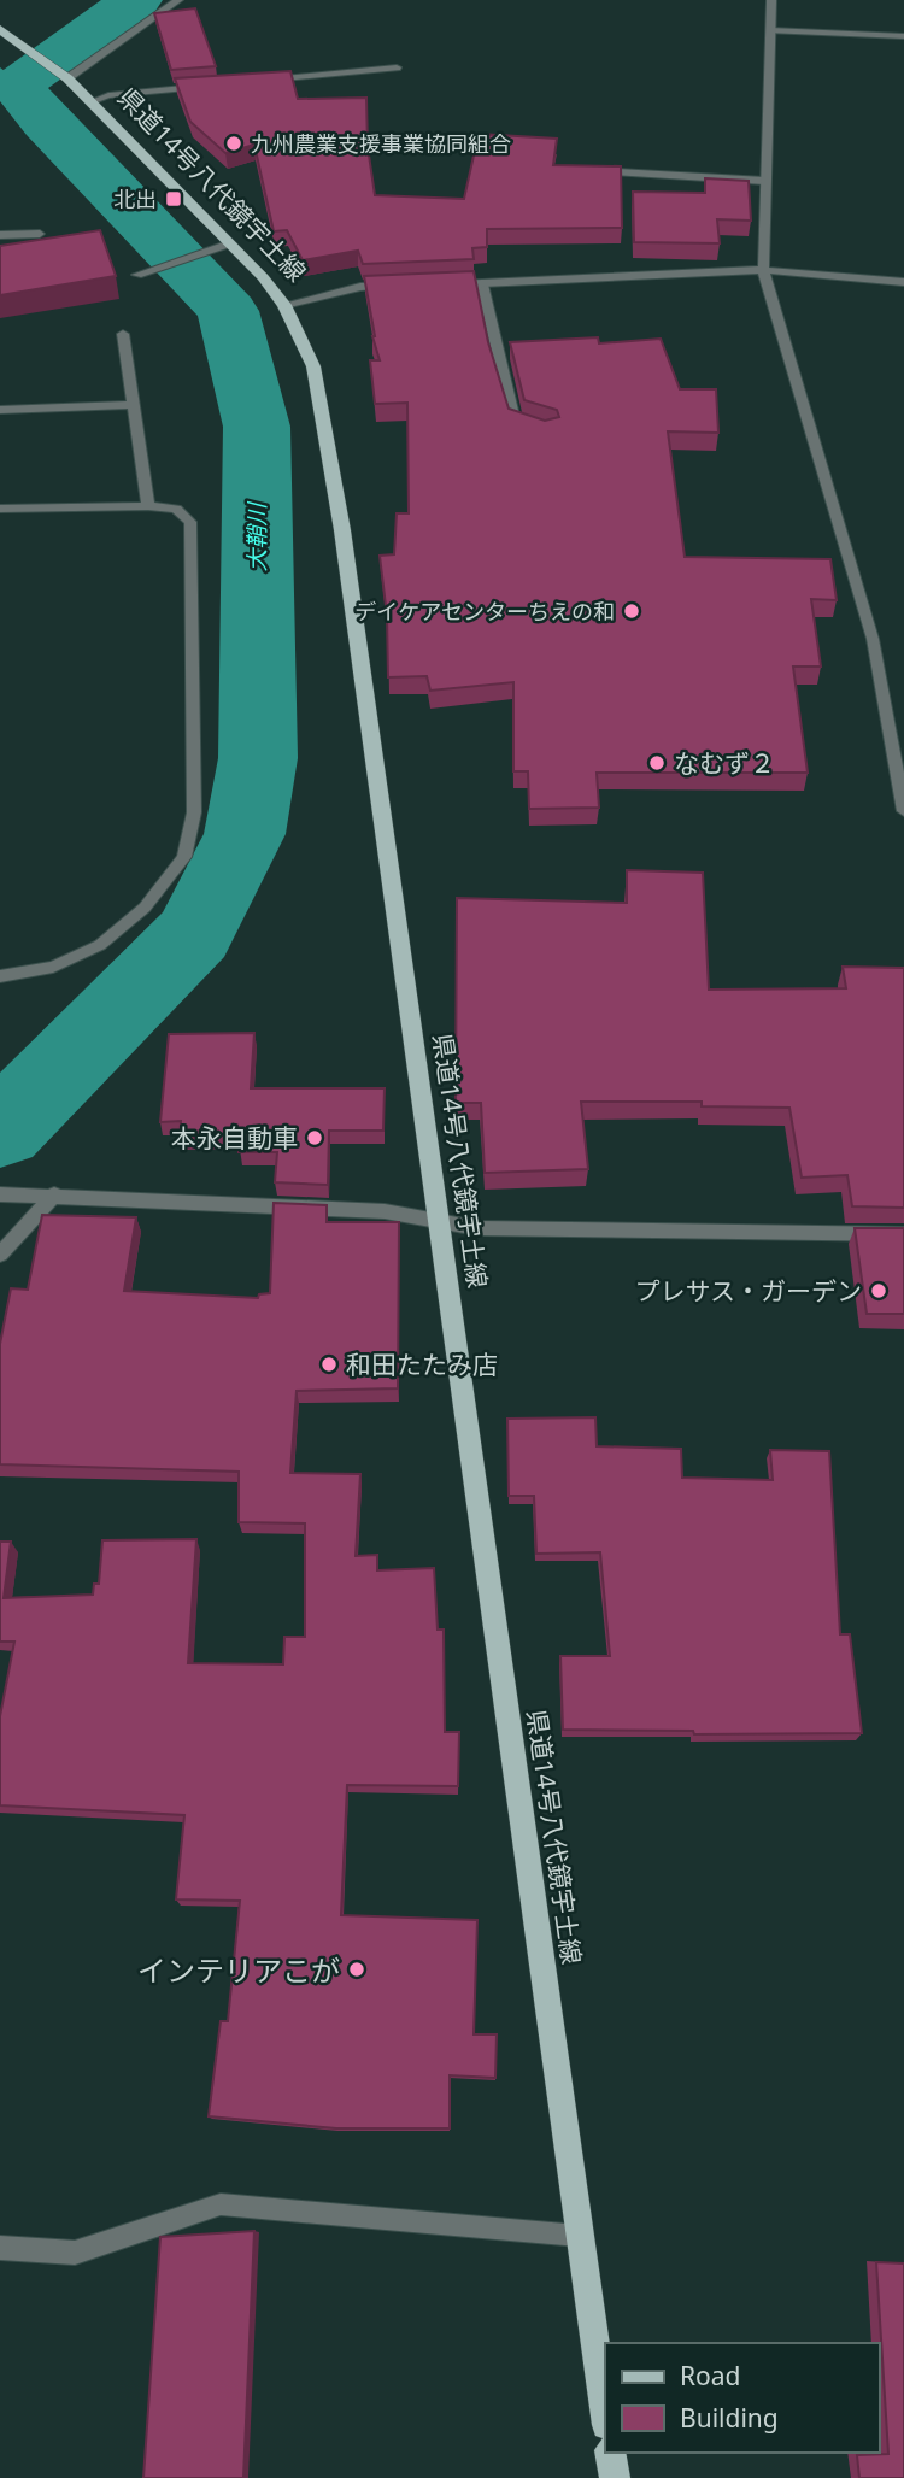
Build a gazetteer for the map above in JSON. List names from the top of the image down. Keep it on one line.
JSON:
{"streets":{"main road":["県道14号八代鏡宇土線"]},"water":["大鞘川"],"places":{"other":["九州農業支援事業協同組合","デイケアセンターちえの和","なむず２","本永自動車","プレサス・ガーデン","和田たたみ店","インテリアこが"],"transit":["北出"]},"legend":["Road","Building"]}
